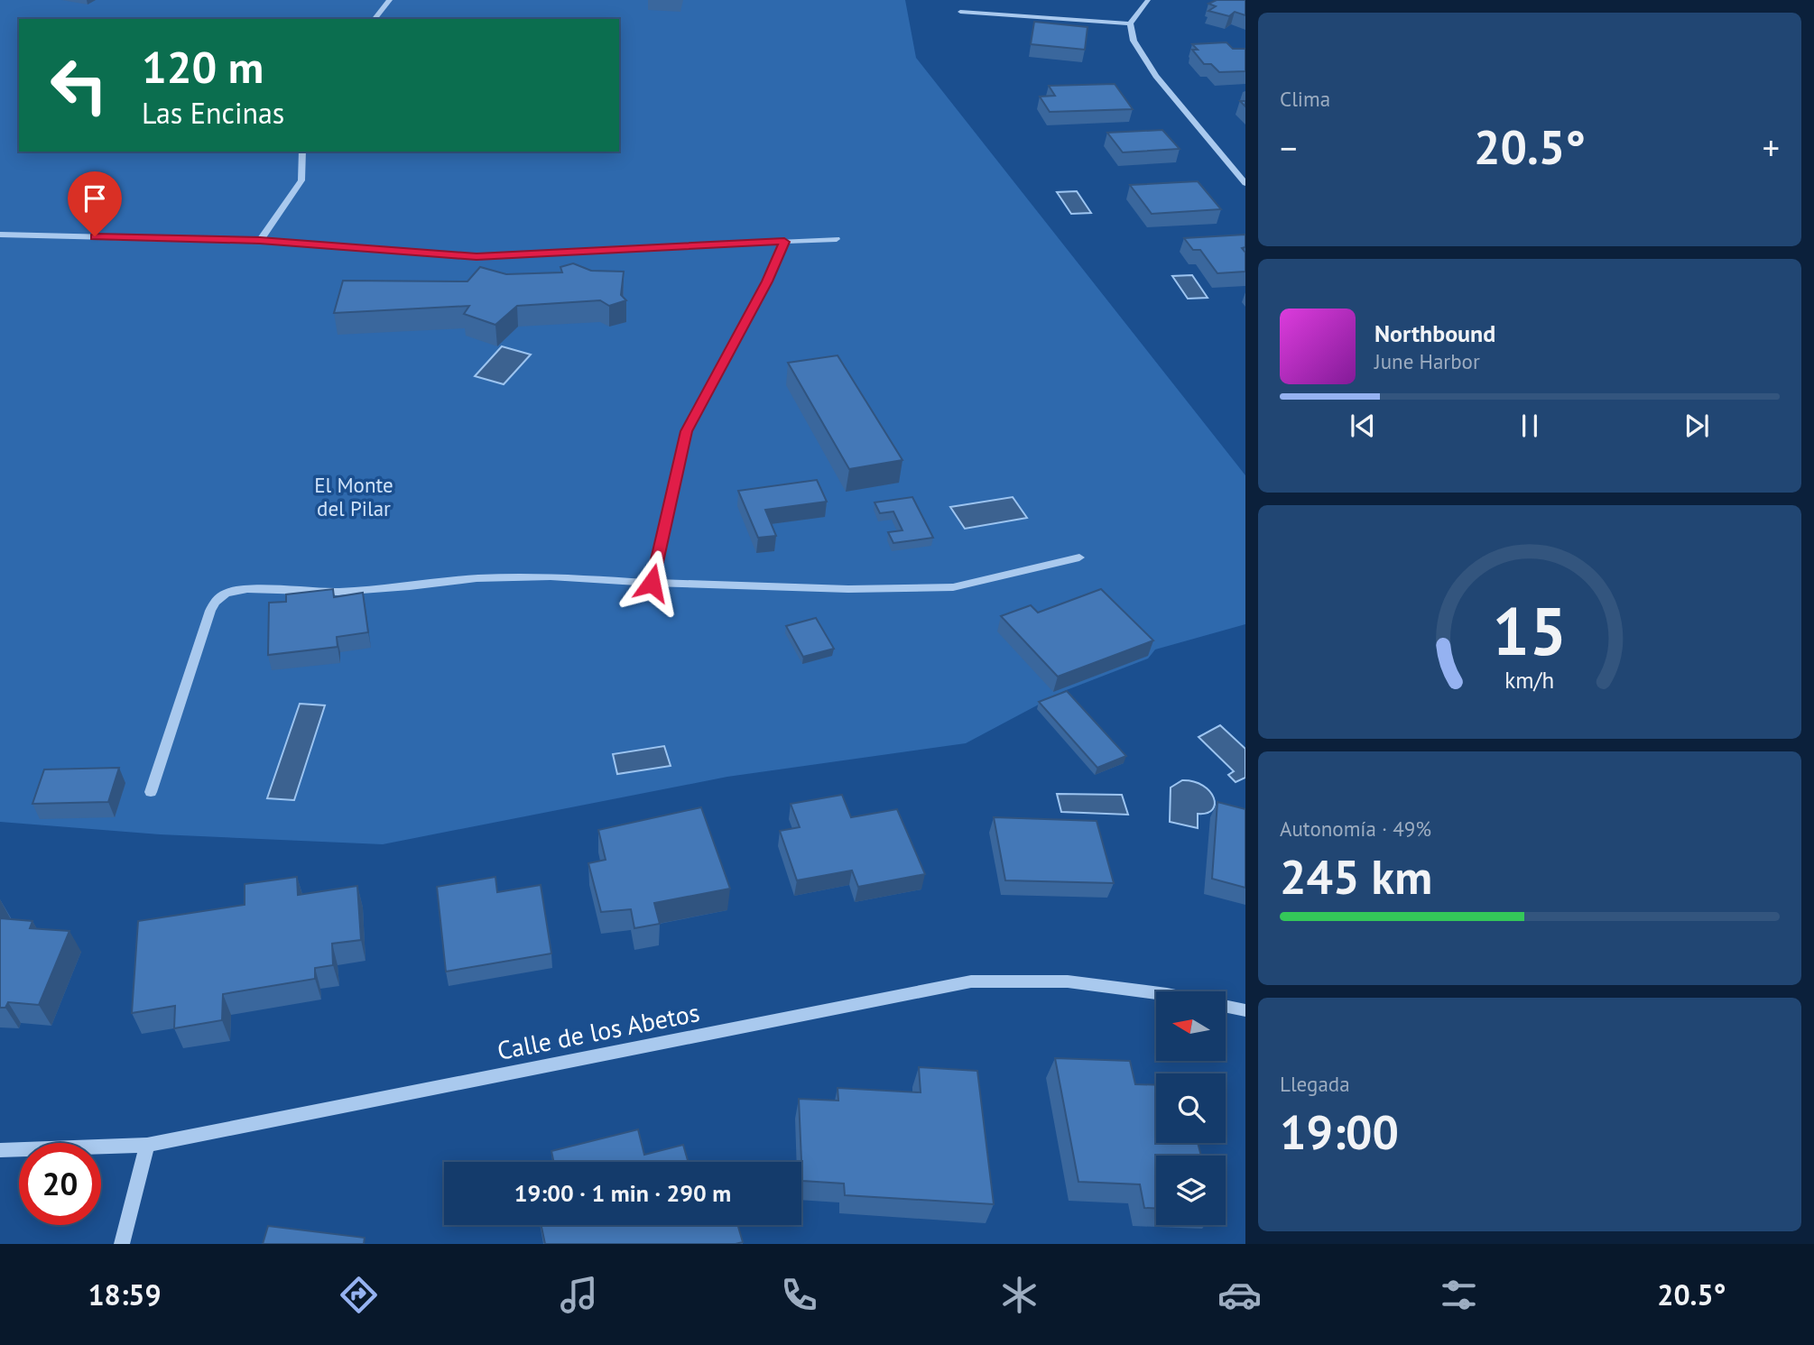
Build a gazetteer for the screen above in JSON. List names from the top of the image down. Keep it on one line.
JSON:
{"streets":{"street":["Calle de los Abetos"]},"parks":["El Monte del Pilar"],"north":"left","page":{"tile":["Clima",["Autonomía · 49%","245 km"],["Llegada","19:00"]],"turn":["120 m","Las Encinas"],"heat":["−","20.5°","+"],"song":["Northbound","June Harbor"],"limit":"20","trip":"19:00 · 1 min · 290 m","tabs":["18:59","20.5°"],"gauge":["15","km/h"]}}
